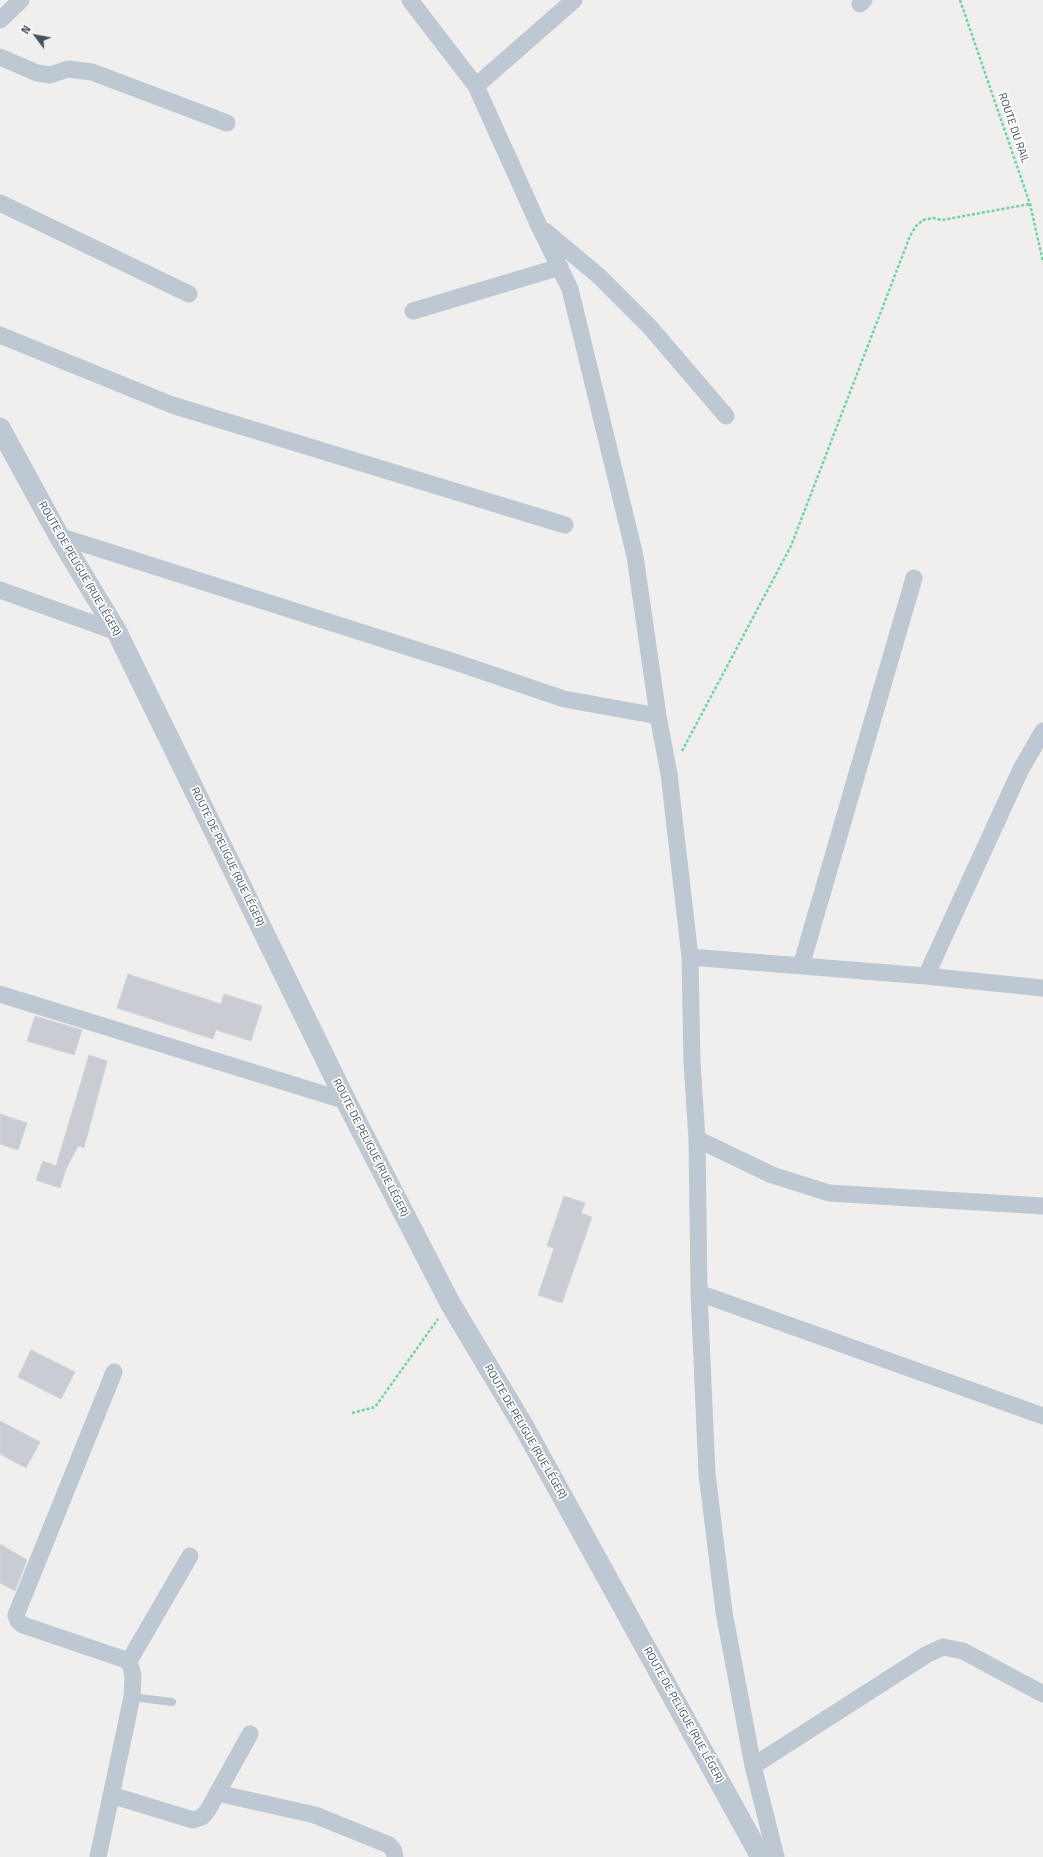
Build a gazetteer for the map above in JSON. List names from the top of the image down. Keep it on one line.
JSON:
{"streets":{"street":["ROUTE DE PELIGUE (RUE LÉGER)"],"path":["ROUTE DU RAIL"]},"north":"top left"}
